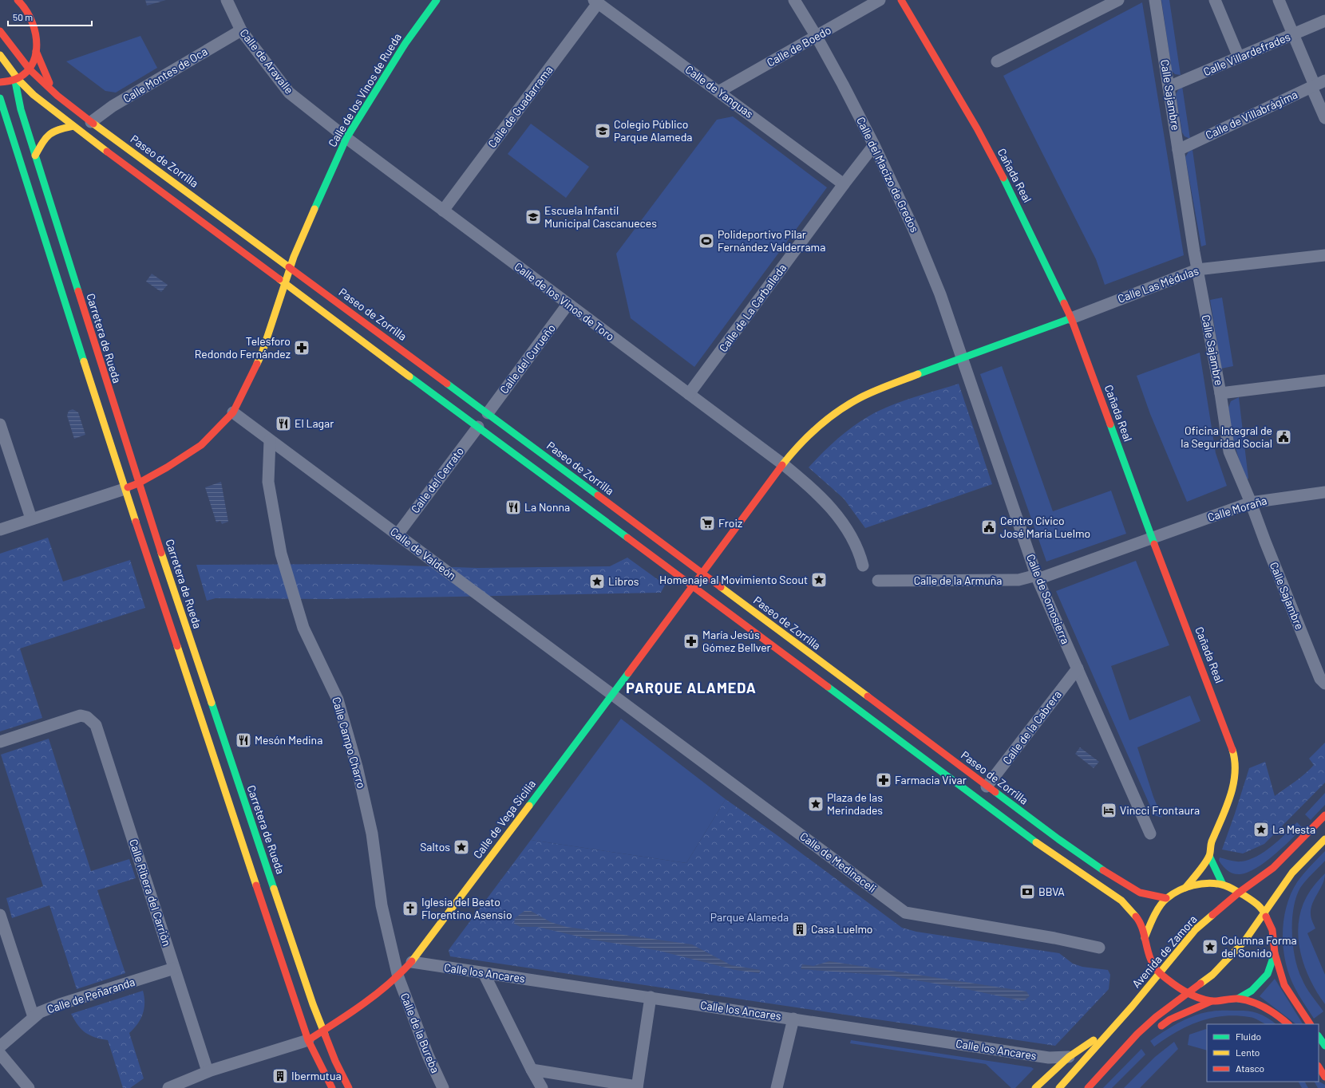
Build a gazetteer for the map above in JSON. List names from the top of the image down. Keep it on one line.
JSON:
{"streets":{"main road":["Calle de los Vinos de Rueda","Paseo de Zorrilla","Cañada Real","Carretera de Rueda","Calle de Vega Sicilia","Avenida de Zamora"],"street":["Calle de Boedo","Calle Villardefrades","Calle de Aravalle","Calle Montes de Oca","Calle de Yanguas","Calle Sajambre","Calle de Guadarrama","Calle de Villabrágima","Calle del Macizo de Gredos","Calle Las Médulas","Calle de los Vinos de Toro","Calle de La Carballeda","Calle del Curueño","Calle del Cerrato","Calle Moraña","Calle de Valdeón","Calle de la Armuña","Calle de Somosierra","Calle de la Cabrera","Calle Campo Charro","Calle de Medinaceli","Calle Ribera del Carrión","Calle los Ancares","Calle de Peñaranda","Calle de la Bureba"]},"crossings":[["Calle de Boedo","Calle de Yanguas"],["Calle de Boedo","Calle del Macizo de Gredos"],["Calle Villardefrades","Calle Sajambre"],["Calle de Aravalle","Calle Montes de Oca"],["Calle de Aravalle","Calle de los Vinos de Rueda"],["Calle de Aravalle","Calle de los Vinos de Toro"],["Calle Montes de Oca","Paseo de Zorrilla"],["Calle de los Vinos de Rueda","Paseo de Zorrilla"],["Calle de los Vinos de Rueda","Calle de los Vinos de Toro"],["Calle de los Vinos de Rueda","Carretera de Rueda"],["Calle de los Vinos de Rueda","Calle de Valdeón"],["Calle de Yanguas","Calle de Guadarrama"],["Calle de Yanguas","Calle de La Carballeda"],["Calle Sajambre","Calle de Villabrágima"],["Calle Sajambre","Calle Las Médulas"],["Calle Sajambre","Calle Moraña"],["Calle de Guadarrama","Calle de los Vinos de Toro"],["Paseo de Zorrilla","Calle del Curueño"],["Paseo de Zorrilla","Calle de la Cabrera"],["Paseo de Zorrilla","Calle de Vega Sicilia"],["Calle del Macizo de Gredos","Calle de La Carballeda"],["Calle del Macizo de Gredos","Calle de Somosierra"],["Calle del Macizo de Gredos","Calle de Vega Sicilia"],["Cañada Real","Calle Las Médulas"],["Cañada Real","Calle Moraña"],["Cañada Real","Calle de la Armuña"],["Cañada Real","Calle de Vega Sicilia"],["Calle Las Médulas","Calle de Vega Sicilia"],["Calle de los Vinos de Toro","Calle de La Carballeda"],["Calle de los Vinos de Toro","Calle del Curueño"],["Calle de los Vinos de Toro","Calle de Vega Sicilia"],["Carretera de Rueda","Calle de Vega Sicilia"],["Calle del Cerrato","Calle de Valdeón"],["Calle Moraña","Calle de la Armuña"],["Calle de Valdeón","Calle Campo Charro"],["Calle de Valdeón","Calle de Vega Sicilia"],["Calle de Valdeón","Calle de Medinaceli"],["Calle de la Armuña","Calle de Somosierra"],["Calle de Somosierra","Calle de la Cabrera"],["Calle de Somosierra","Calle de Vega Sicilia"],["Calle Campo Charro","Calle de Vega Sicilia"],["Calle Campo Charro","Calle de la Bureba"],["Calle de Vega Sicilia","Calle de Medinaceli"],["Calle de Vega Sicilia","Calle los Ancares"],["Calle de Vega Sicilia","Calle de la Bureba"],["Calle Ribera del Carrión","Calle de Peñaranda"]],"districts":["PARQUE ALAMEDA"],"parks":["Parque Alameda"],"places":{"school or university":["Colegio Público Parque Alameda","Escuela Infantil Municipal Cascanueces"],"sports":["Polideportivo Pilar Fernández Valderrama"],"pharmacy":["Telesforo Redondo Fernández","María Jesús Gómez Bellver","Farmacia Vivar"],"restaurant":["El Lagar","La Nonna","Mesón Medina"],"public building":["Oficina Integral de la Seguridad Social","Centro Cívico José María Luelmo"],"supermarket":["Froiz"],"place":["Homenaje al Movimiento Scout","Libros","Plaza de las Merindades","La Mesta","Saltos","Columna Forma del Sonido"],"hotel":["Vincci Frontaura"],"bank":["BBVA"],"church":["Iglesia del Beato Florentino Asensio"],"building":["Casa Luelmo","Ibermutua"]},"legend":["Fluido","Lento","Atasco"],"scale_bar":"50 m"}
